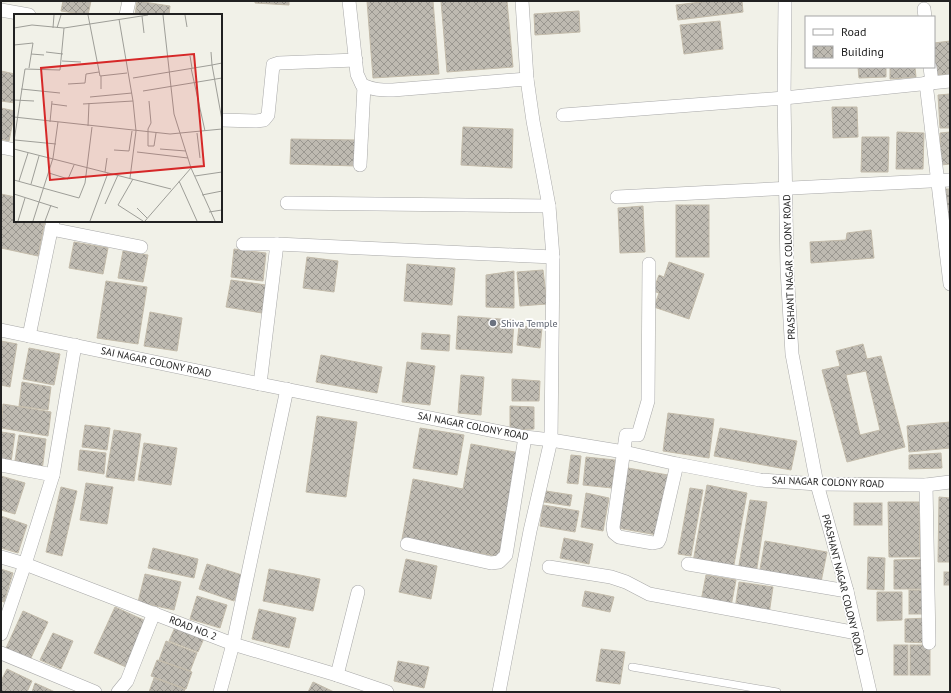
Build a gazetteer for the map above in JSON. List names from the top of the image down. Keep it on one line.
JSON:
{"streets":{"street":["PRASHANT NAGAR COLONY ROAD","SAI NAGAR COLONY ROAD","ROAD NO. 2"]},"crossings":[["PRASHANT NAGAR COLONY ROAD","SAI NAGAR COLONY ROAD"]],"places":["Shiva Temple"],"legend":["Road","Building"]}
